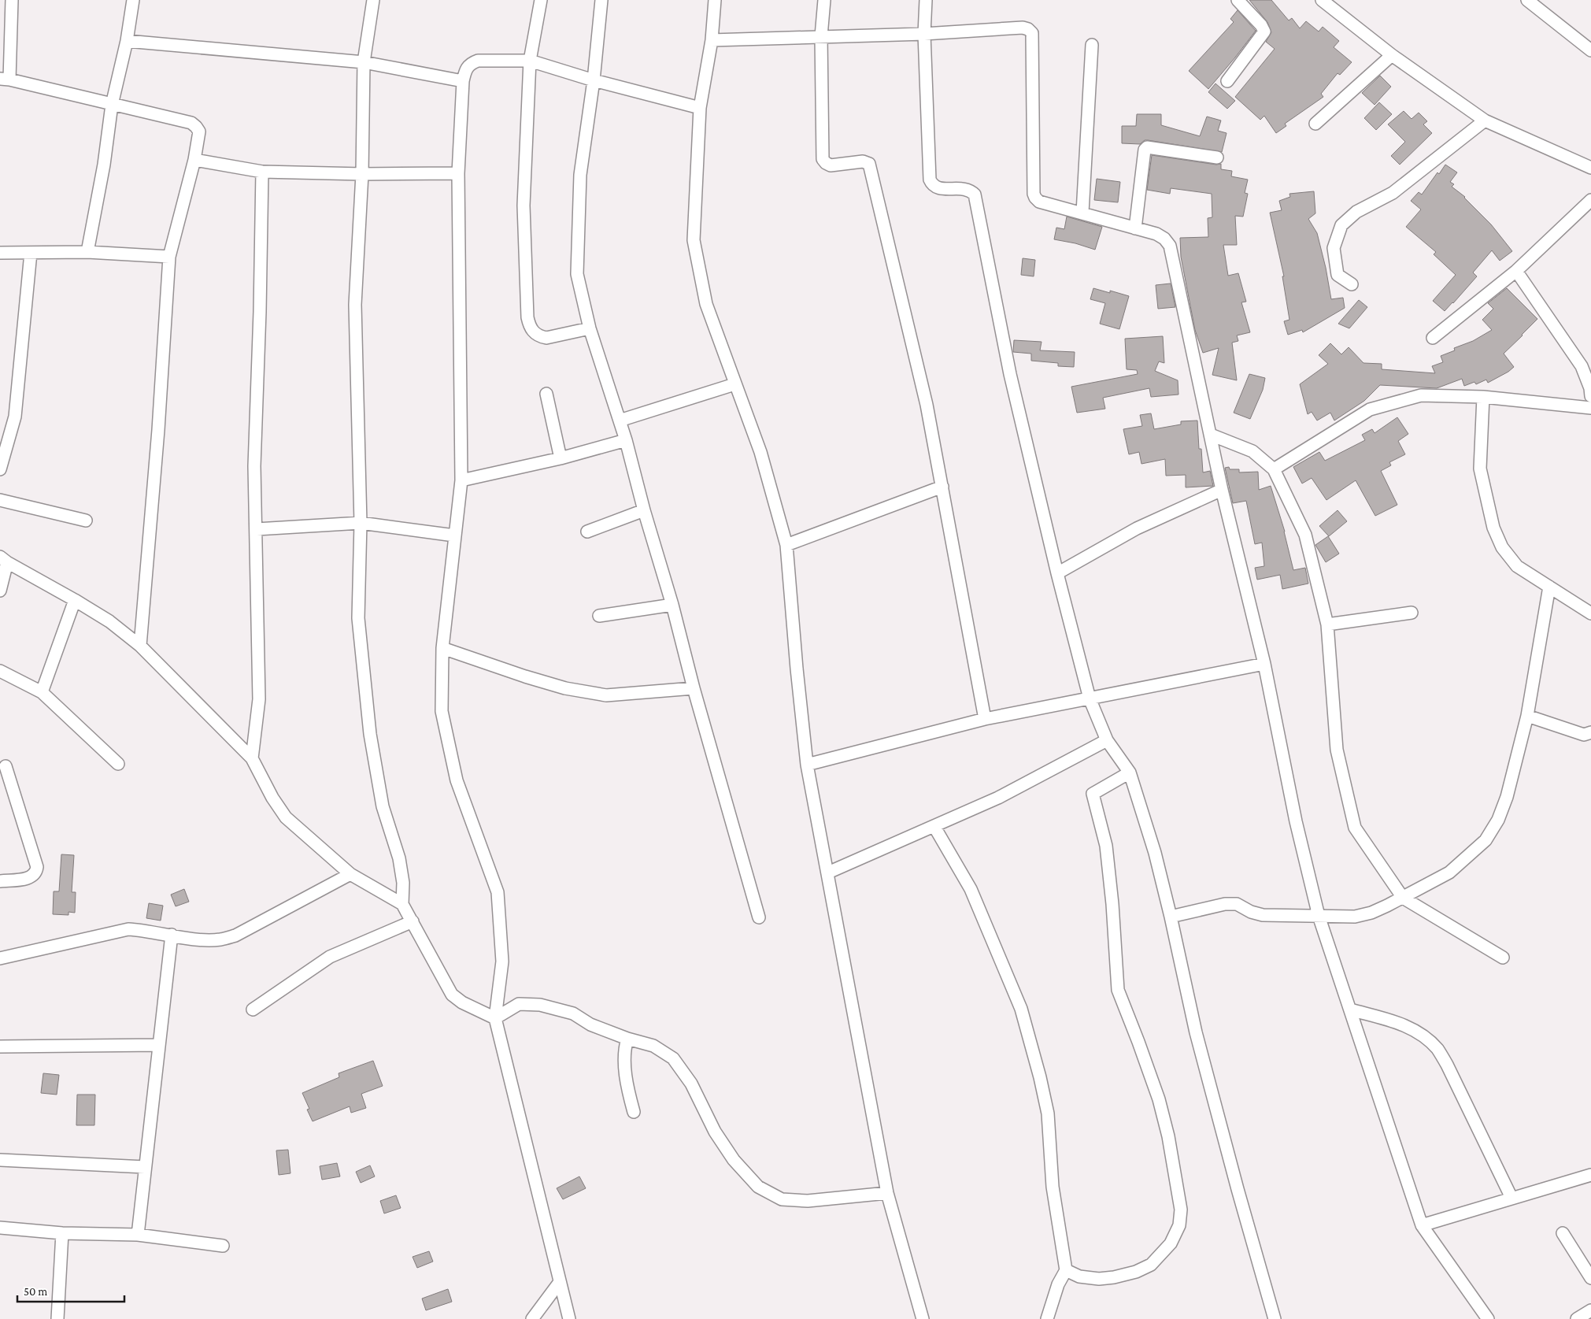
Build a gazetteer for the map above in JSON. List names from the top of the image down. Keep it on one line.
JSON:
{"scale_bar":"50 m"}
